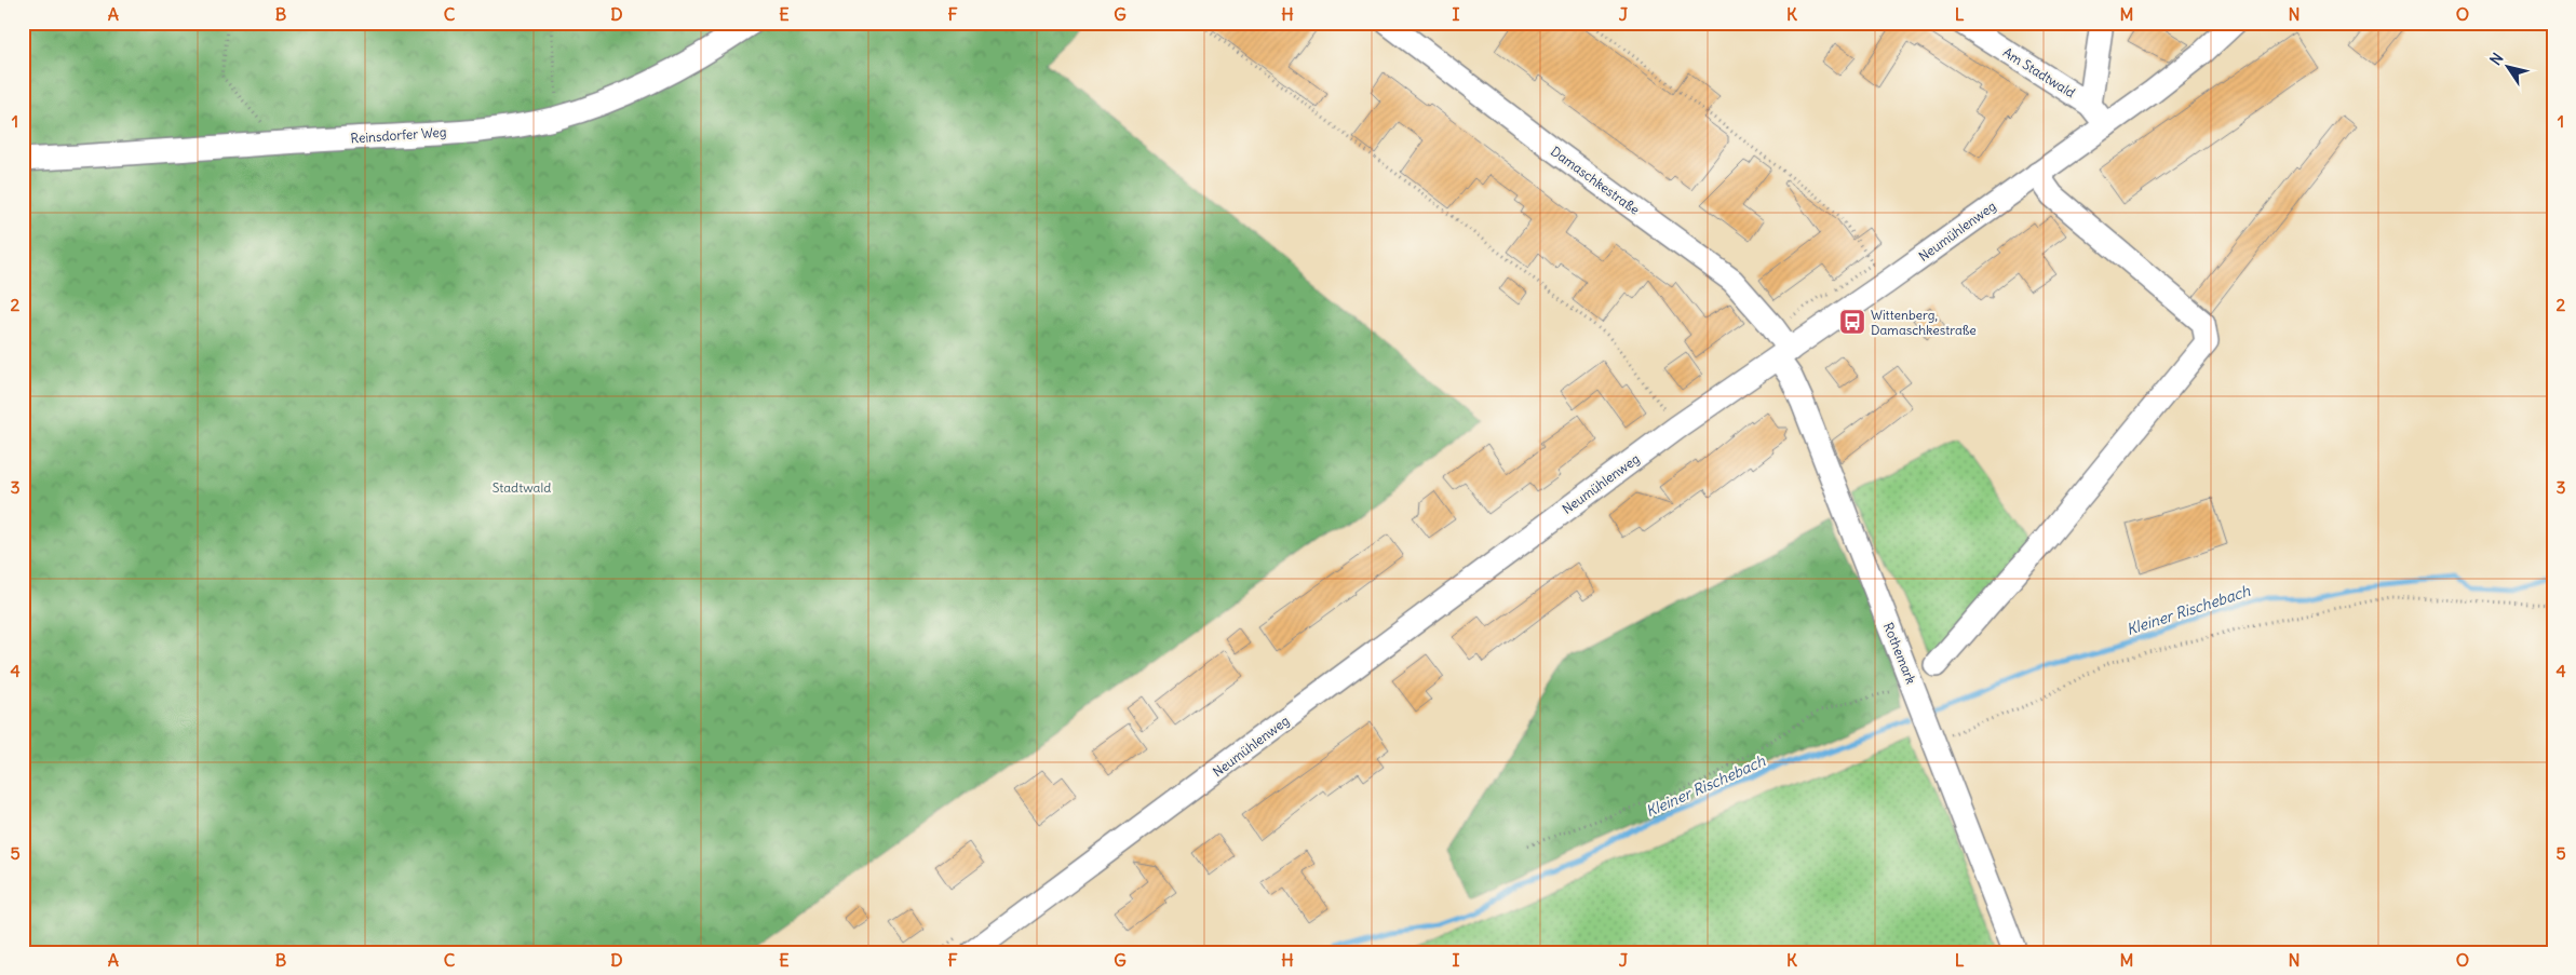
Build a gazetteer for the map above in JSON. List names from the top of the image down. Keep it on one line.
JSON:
{"streets":{"street":["Am Stadtwald","Reinsdorfer Weg","Damaschkestraße","Neumühlenweg","Rothemark"]},"crossings":[["Am Stadtwald","Neumühlenweg"],["Damaschkestraße","Neumühlenweg"],["Damaschkestraße","Rothemark"],["Neumühlenweg","Rothemark"]],"water":["Kleiner Rischebach"],"parks":["Stadtwald"],"places":{"bus stop":["Wittenberg, Damaschkestraße"]},"north":"top left","grid":{"columns":["A","B","C","D","E","F","G","H","I","J","K","L","M","N","O"],"rows":["1","2","3","4","5"]}}
